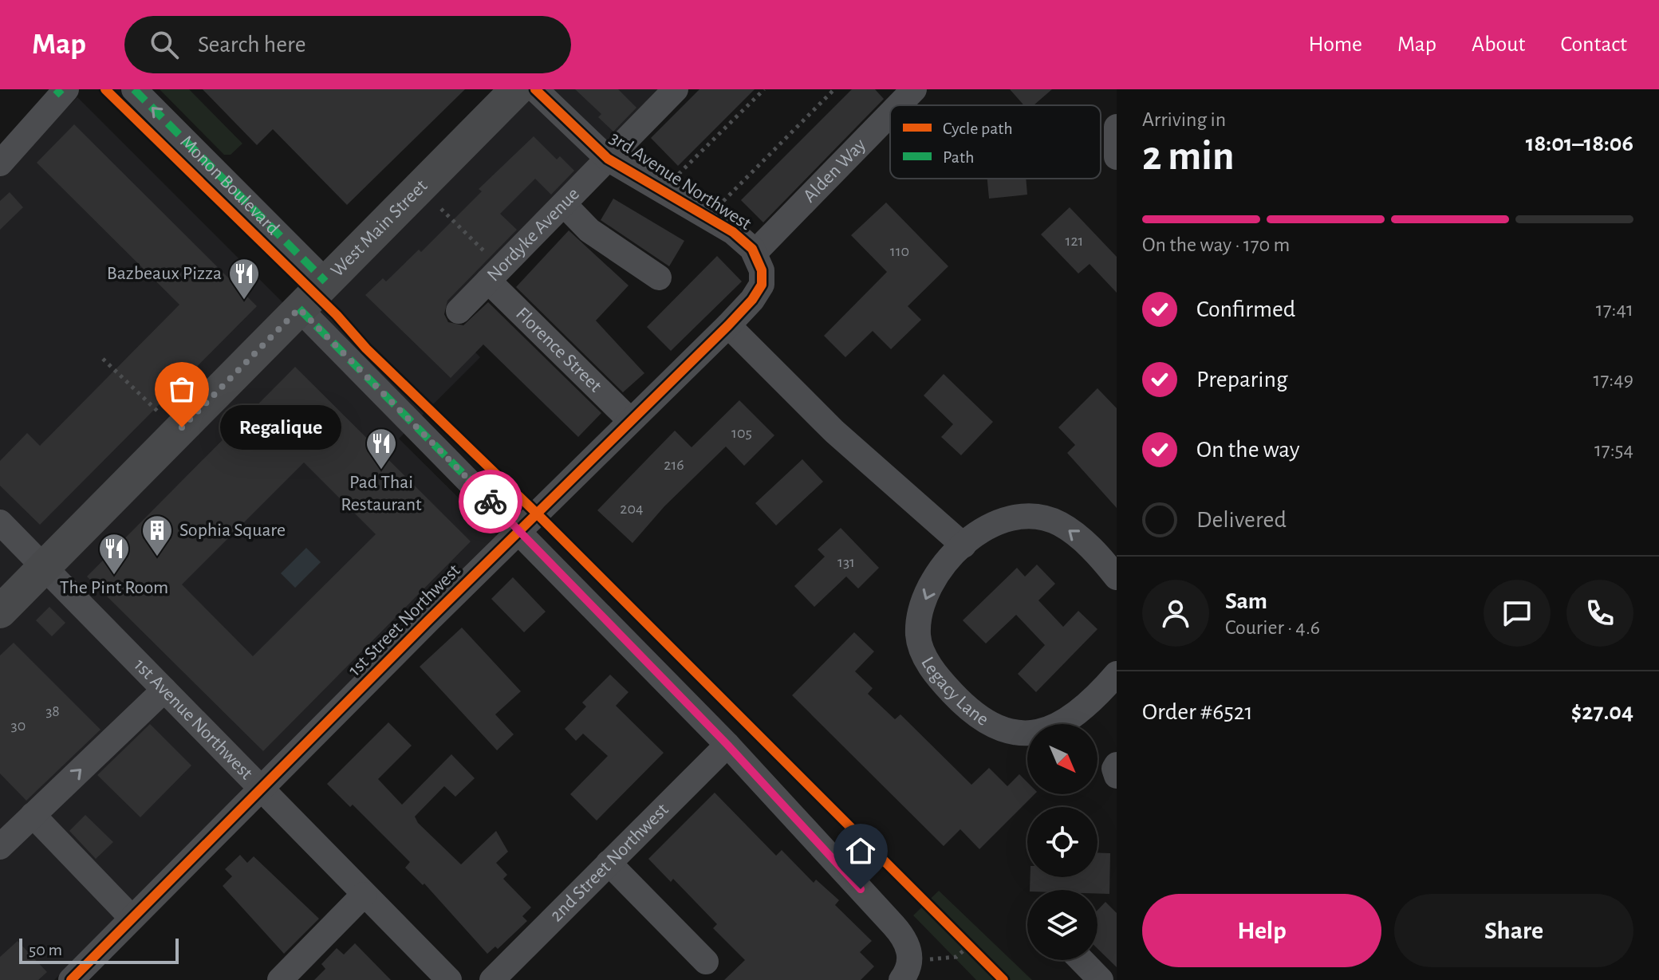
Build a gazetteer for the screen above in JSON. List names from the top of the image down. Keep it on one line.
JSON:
{"streets":{"main road":["West Main Street"],"street":["Alden Way","3rd Avenue Northwest","Monon Boulevard","Nordyke Avenue","Florence Street","1st Street Northwest","Legacy Lane","1st Avenue Northwest","2nd Street Northwest"]},"crossings":[["Alden Way","3rd Avenue Northwest"],["3rd Avenue Northwest","Nordyke Avenue"],["3rd Avenue Northwest","1st Street Northwest"],["Monon Boulevard","West Main Street"],["West Main Street","1st Avenue Northwest"],["Nordyke Avenue","Florence Street"],["Florence Street","1st Street Northwest"],["1st Street Northwest","1st Avenue Northwest"]],"one_way":["Monon Boulevard"],"places":{"restaurant":["Bazbeaux Pizza","Pad Thai Restaurant","The Pint Room"],"other":["Regalique"],"building":["Sophia Square"]},"house_numbers":["121","110","105","216","204","131","38","30"],"legend":["Cycle path","Path"],"scale_bar":"50 m","north":"bottom right","page":{"header":"Map","search":"Search here","nav":["Home","Map","About","Contact"],"heading":["2 min","Arriving in","18:01–18:06"],"panel":["Sam","Courier · 4.6","Order #6521","$27.04"],"bar":"On the way · 170 m","list":[["Confirmed","17:41"],["Preparing","17:49"],["On the way","17:54"],"Delivered"],"bubble":"Regalique","buttons":["Help","Share"],"scale":"50 m"}}
